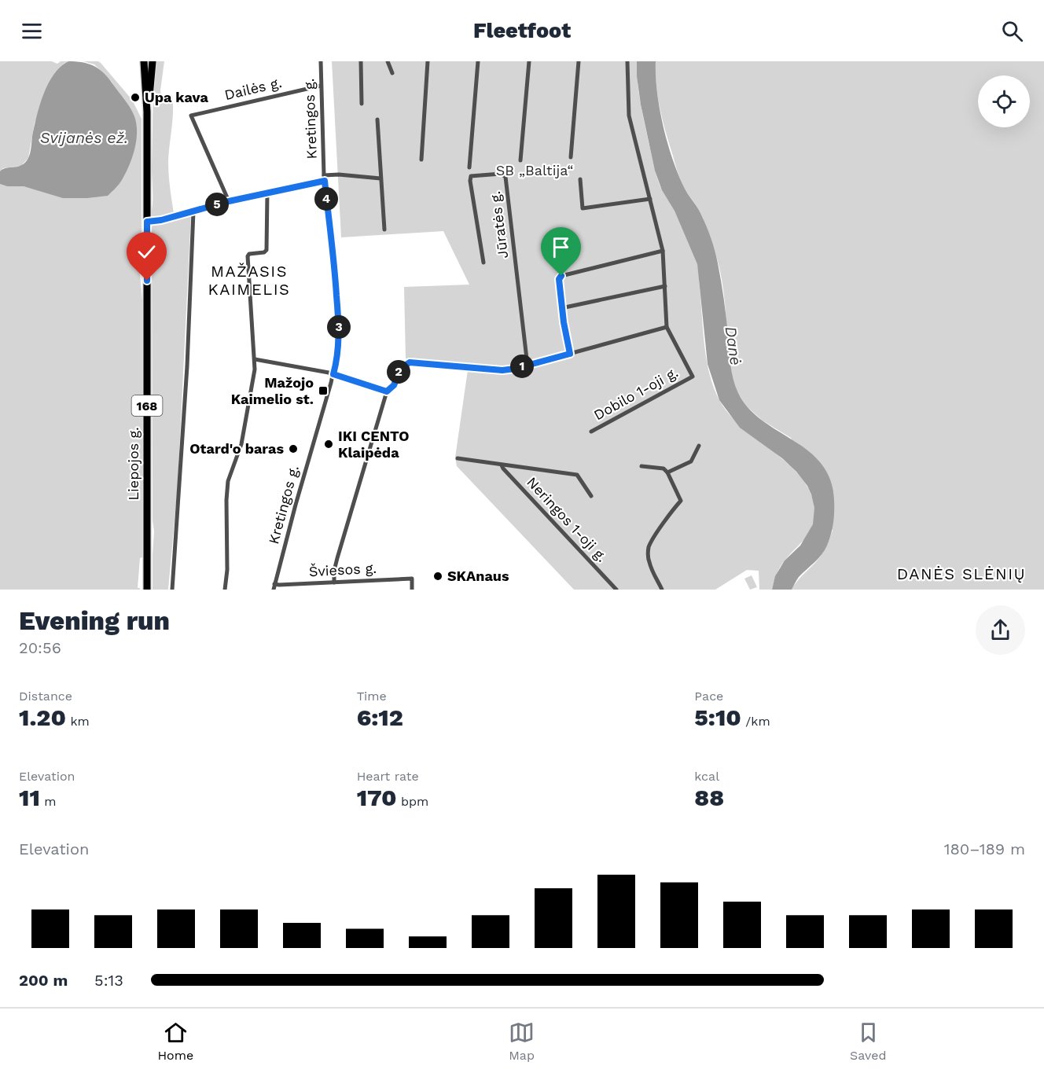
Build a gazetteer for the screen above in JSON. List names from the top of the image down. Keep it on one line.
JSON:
{"streets":{"main road":["168","Liepojos g."],"street":["Dailės g.","Kretingos g.","Jūratės g.","Dobilo 1-oji g.","Neringos 1-oji g.","Šviesos g."]},"crossings":[["Dailės g.","Kretingos g."],["Kretingos g.","Šviesos g."]],"districts":["MAŽASIS KAIMELIS","DANĖS SLĖNIŲ"],"water":["Svijanės ež.","Danė"],"parks":["SB „Baltija“"],"places":{"other":["Upa kava","IKI CENTO Klaipėda","Otard'o baras","SKAnaus"],"transit":["Mažojo Kaimelio st."]},"page":{"header":"Fleetfoot","pins":["4","5","3","1","2"],"heading":["Evening run","20:56"],"stats":[["Distance","1.20 km"],["Time","6:12"],["Pace","5:10 /km"],["Elevation","11 m"],["Heart rate","170 bpm"],["kcal","88"]],"chart":["Elevation","180–189 m"],"list":[{"name":"200 m","note":"5:13"}],"tabs":["Home","Map","Saved"]}}
